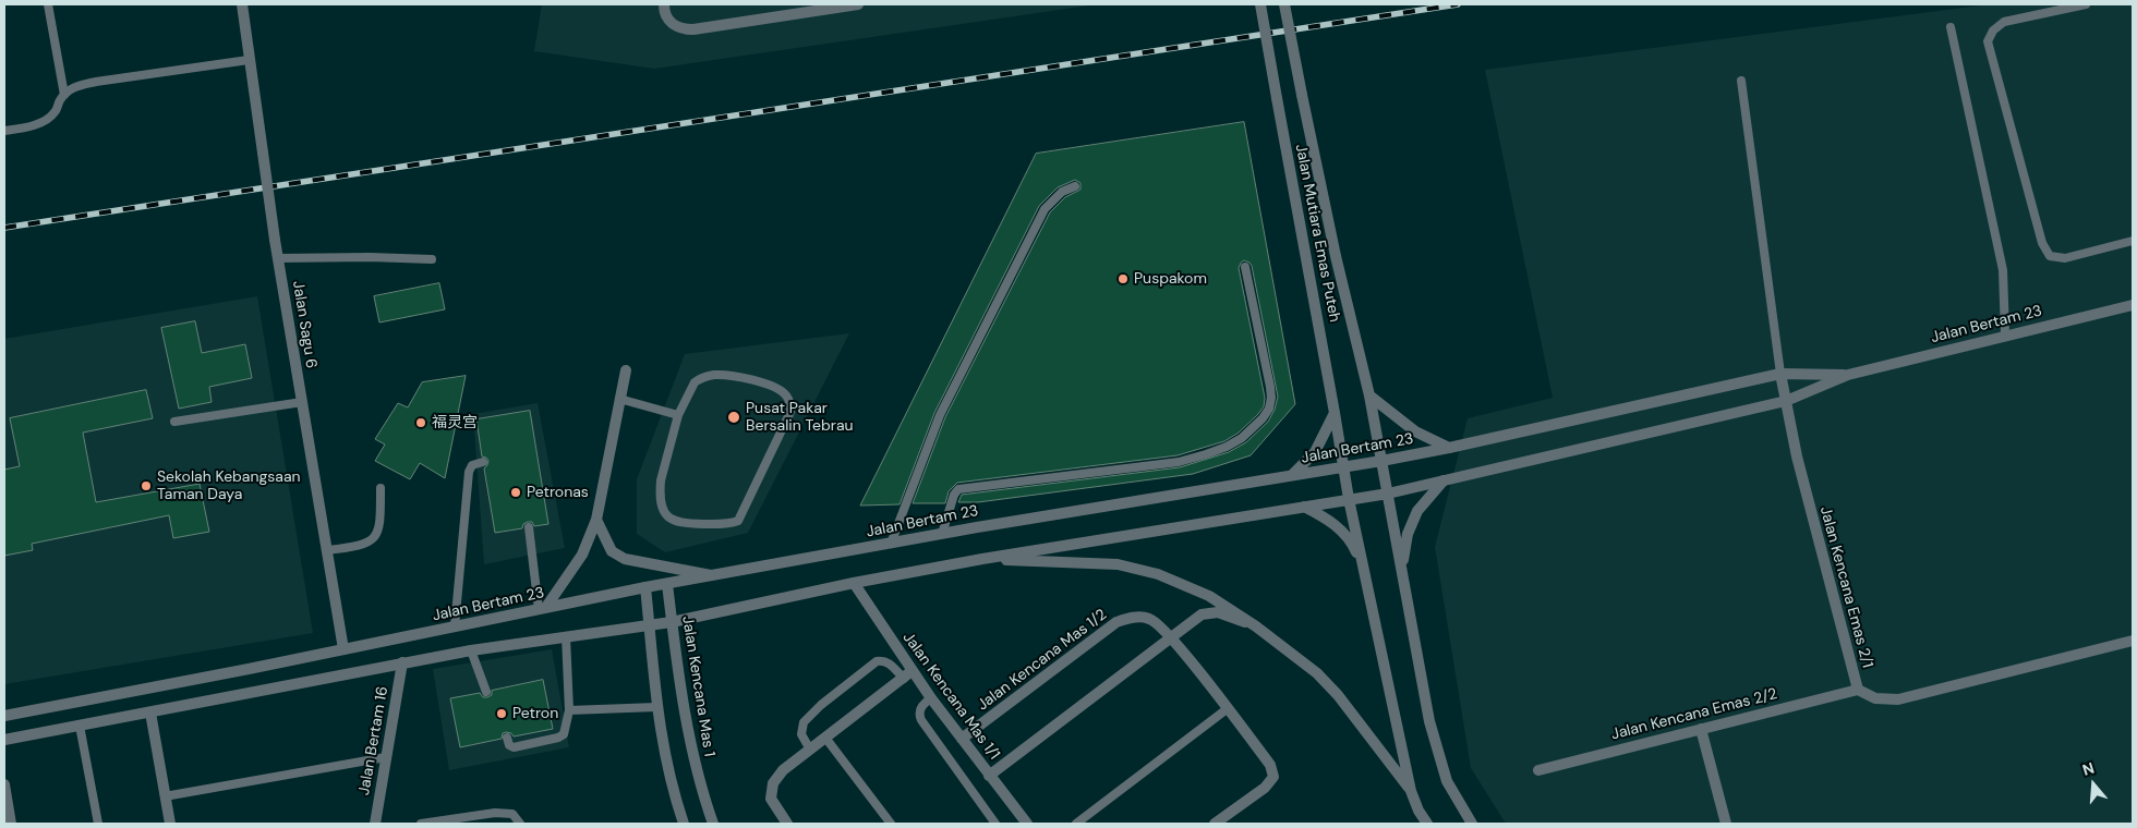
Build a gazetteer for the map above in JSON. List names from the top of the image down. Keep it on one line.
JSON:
{"streets":{"street":["Jalan Mutiara Emas Puteh","Jalan Sagu 6","Jalan Bertam 23","Jalan Kencana Emas 2/1","Jalan Kencana Mas 1/2","Jalan Kencana Mas 1","Jalan Kencana Mas 1/1","Jalan Kencana Emas 2/2","Jalan Bertam 16"]},"crossings":[["Jalan Mutiara Emas Puteh","Jalan Bertam 23"],["Jalan Sagu 6","Jalan Bertam 23"],["Jalan Bertam 23","Jalan Kencana Emas 2/1"],["Jalan Bertam 23","Jalan Kencana Mas 1"],["Jalan Bertam 23","Jalan Kencana Mas 1/1"],["Jalan Bertam 23","Jalan Bertam 16"],["Jalan Kencana Emas 2/1","Jalan Kencana Emas 2/2"],["Jalan Kencana Mas 1/2","Jalan Kencana Mas 1/1"]],"places":["Puspakom","Pusat Pakar Bersalin Tebrau","福灵宫","Sekolah Kebangsaan Taman Daya","Petronas","Petron"],"north":"top"}
